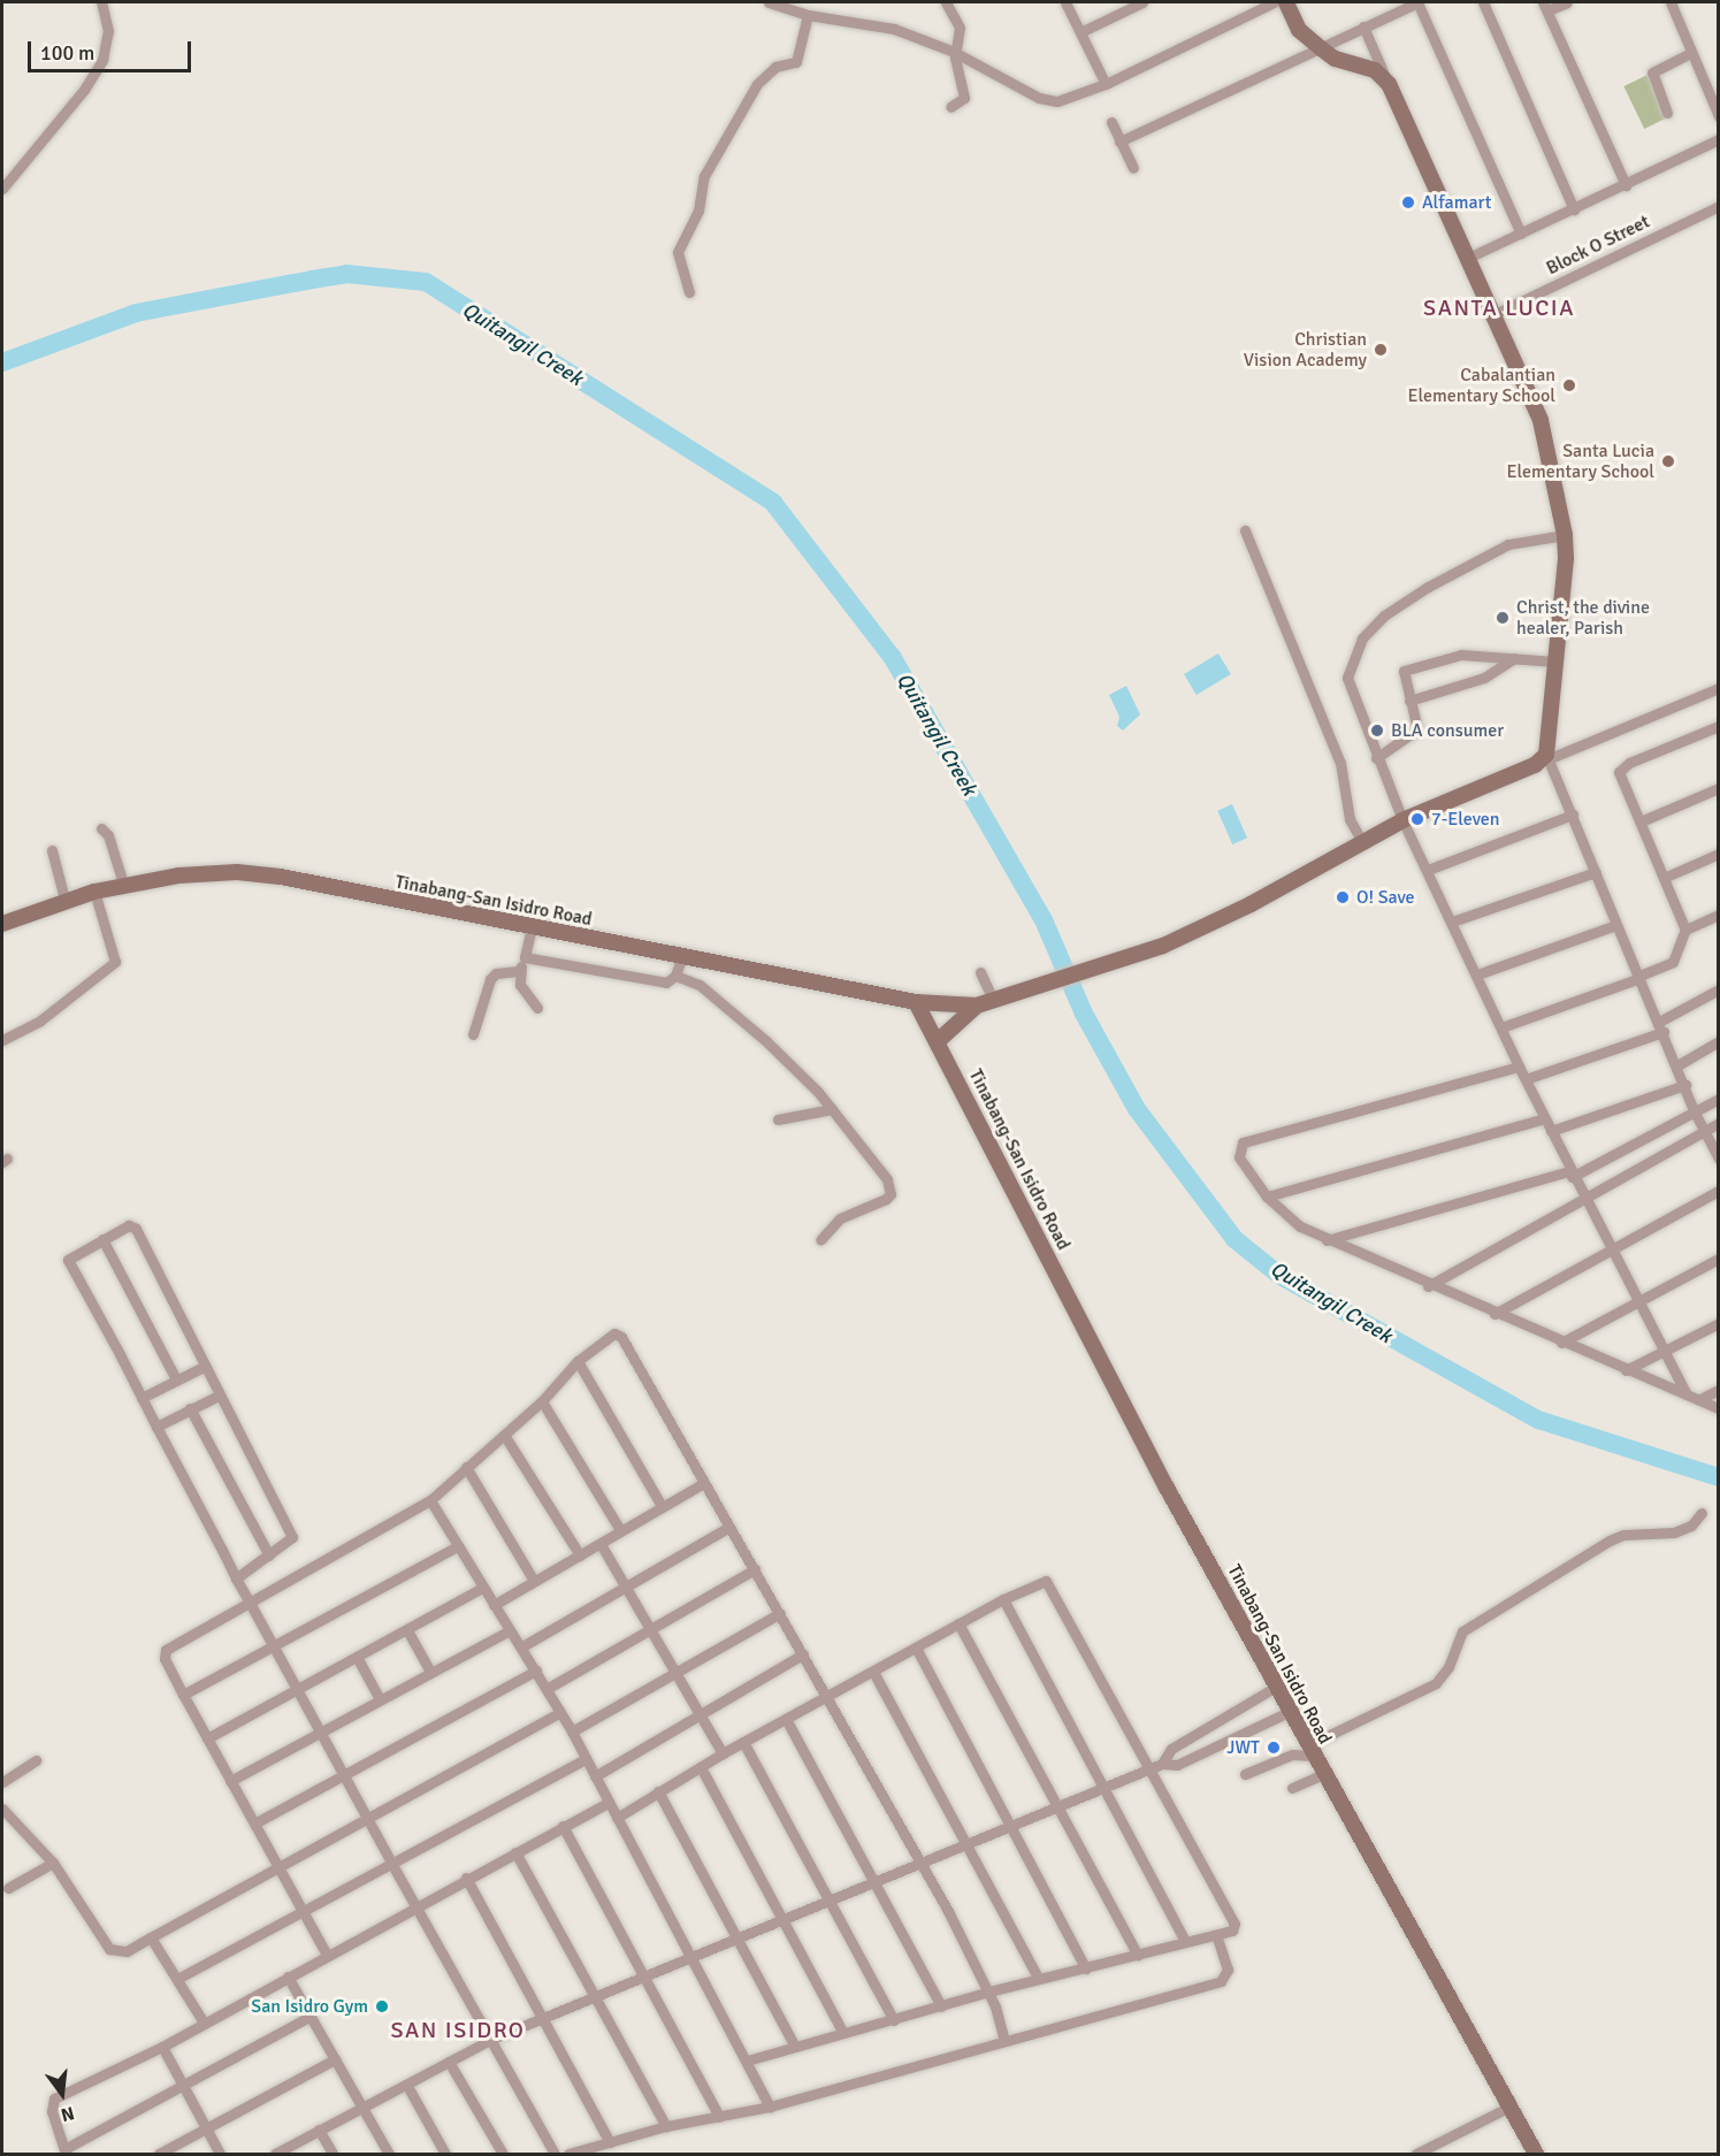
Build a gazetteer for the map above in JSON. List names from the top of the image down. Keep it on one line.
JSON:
{"streets":{"street":["Block O Street","Tinabang-San Isidro Road"]},"districts":["SANTA LUCIA","SAN ISIDRO"],"water":["Quitangil Creek"],"places":["Alfamart","Christian Vision Academy","Cabalantian Elementary School","Santa Lucia Elementary School","Christ, the divine healer, Parish","BLA consumer","7-Eleven","O! Save","JWT","San Isidro Gym"],"scale_bar":"100 m","north":"bottom"}
